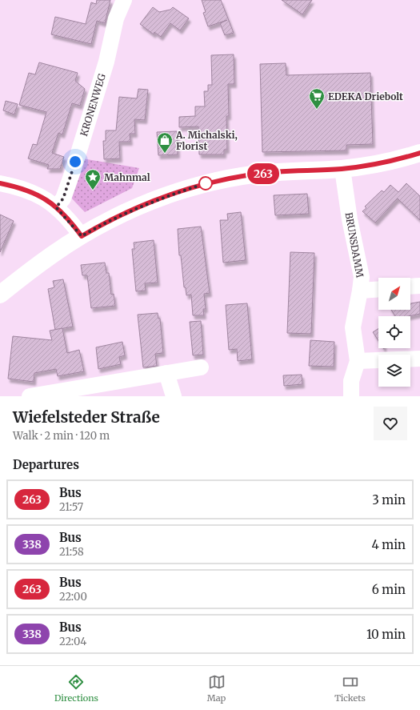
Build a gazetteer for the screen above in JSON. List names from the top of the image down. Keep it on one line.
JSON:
{"streets":{"street":["KRONENWEG","BRUNSDAMM"]},"places":{"supermarket":["EDEKA Driebolt"],"shop":["A. Michalski, Florist"],"place":["Mahnmal"]},"lines":["bus line 263"],"north":"top right","page":{"on_map":"263","heading":[["Wiefelsteder Straße","Walk · 2 min · 120 m"],"Departures"],"list":[{"mark":"263","name":"Bus","note":"21:57","value":"3 min"},{"mark":"338","name":"Bus","note":"21:58","value":"4 min"},{"mark":"263","name":"Bus","note":"22:00","value":"6 min"},{"mark":"338","name":"Bus","note":"22:04","value":"10 min"}],"tabs":["Directions","Map","Tickets"]}}
